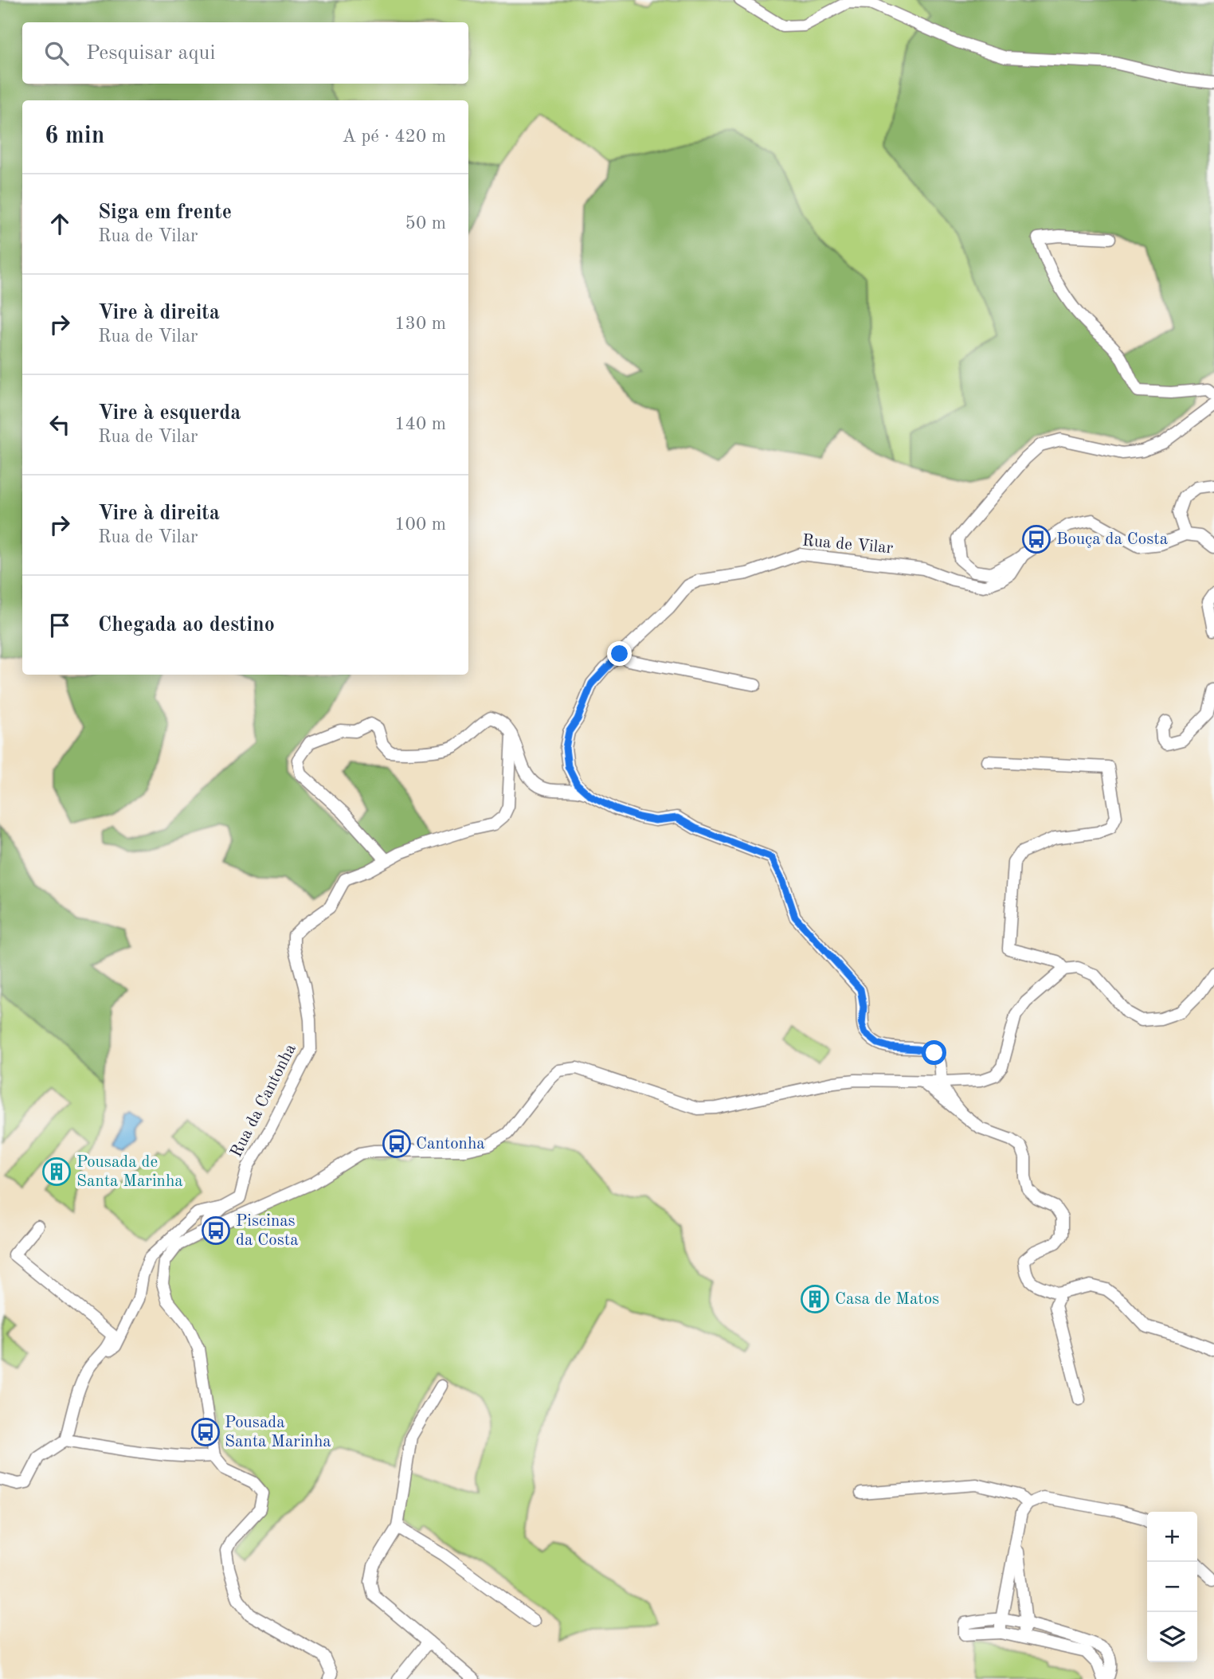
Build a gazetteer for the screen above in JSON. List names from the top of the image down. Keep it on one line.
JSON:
{"streets":{"street":["Rua de Vilar","Rua da Cantonha"]},"places":{"bus stop":["Bouça da Costa","Cantonha","Piscinas da Costa","Pousada Santa Marinha"],"building":["Pousada de Santa Marinha","Casa de Matos"]},"page":{"search":"Pesquisar aqui","heading":["6 min","A pé · 420 m"],"list":[["Siga em frente","Rua de Vilar","50 m"],["Vire à direita","Rua de Vilar","130 m"],["Vire à esquerda","Rua de Vilar","140 m"],["Vire à direita","Rua de Vilar","100 m"],"Chegada ao destino"],"map_buttons":["+","−"]}}
